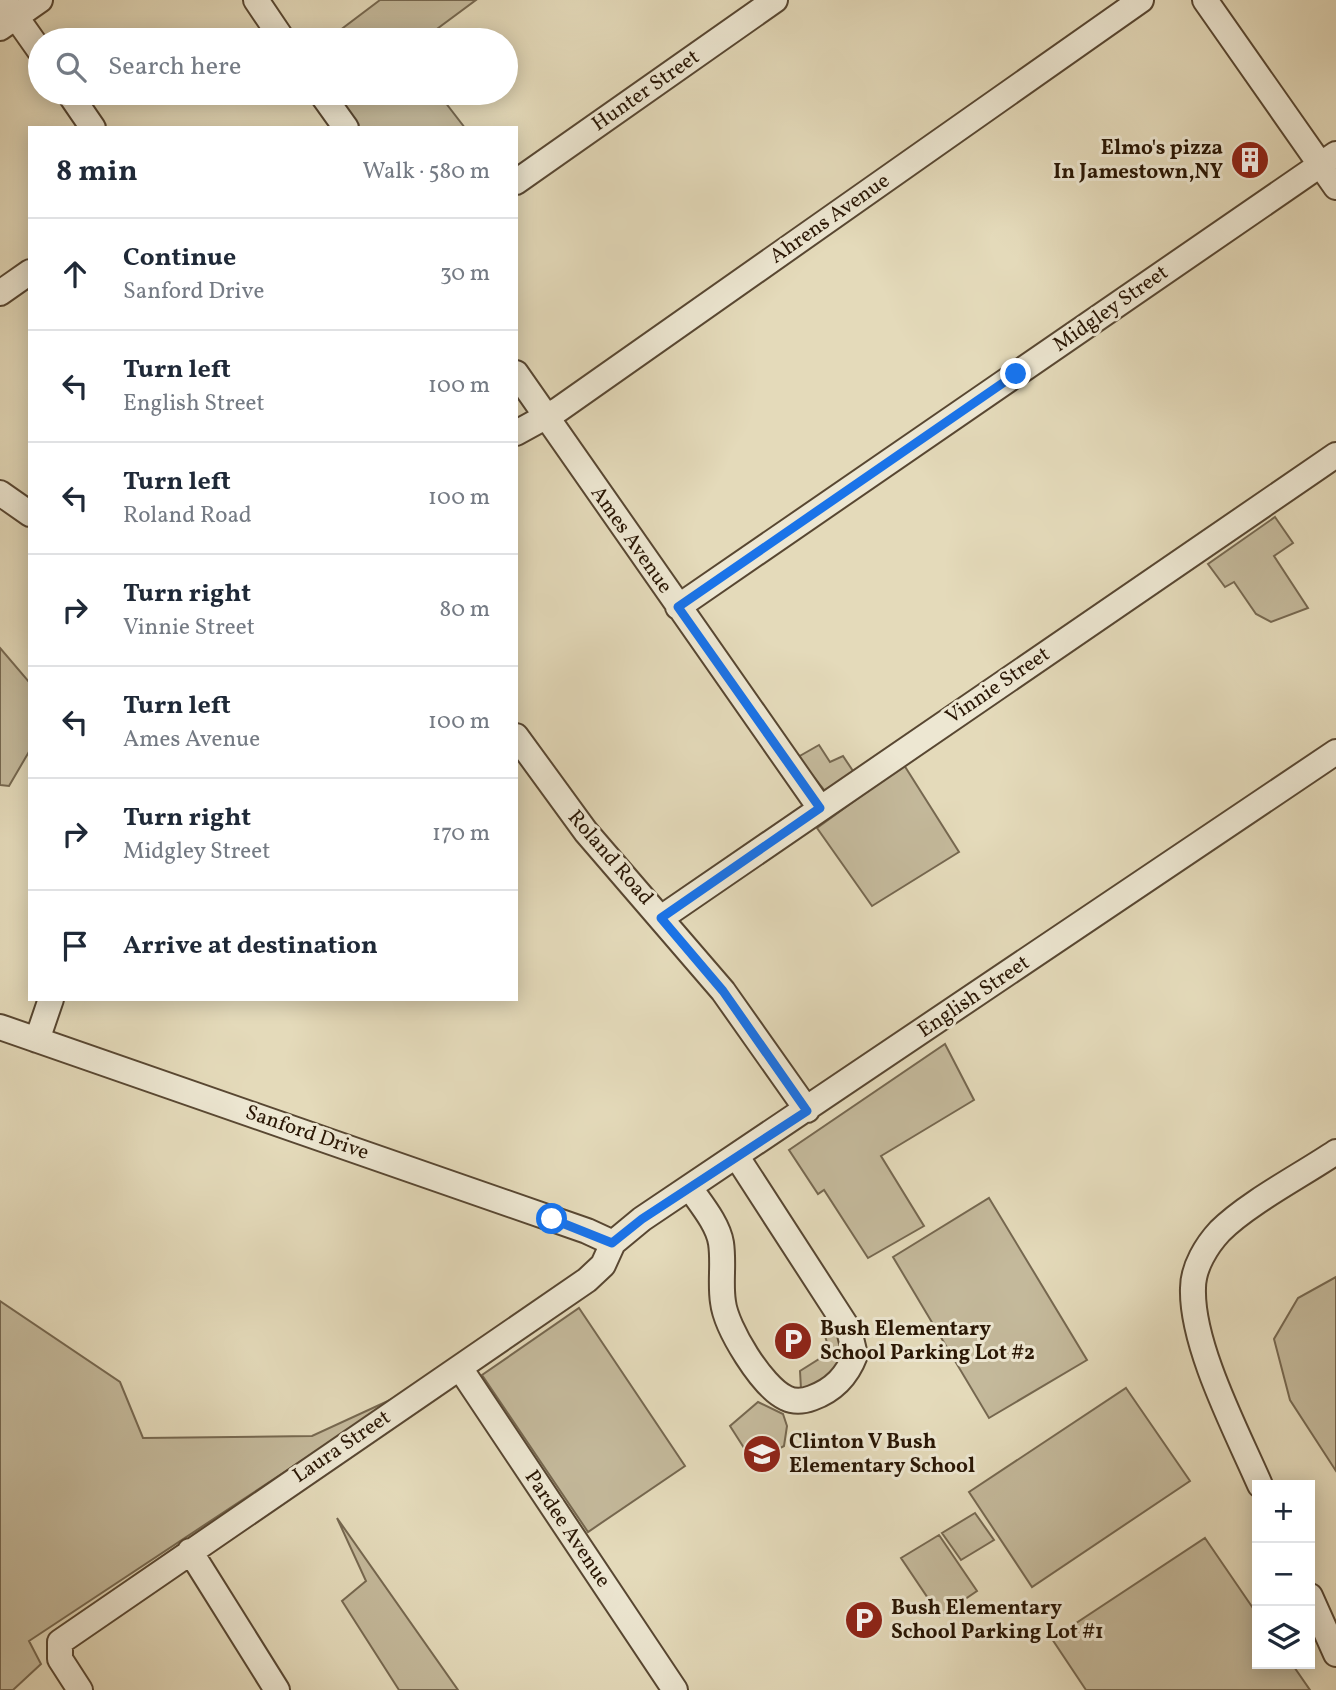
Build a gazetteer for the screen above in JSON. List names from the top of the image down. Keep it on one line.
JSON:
{"streets":{"street":["Hunter Street","Ahrens Avenue","Midgley Street","Ames Avenue","Vinnie Street","Roland Road","English Street","Sanford Drive","Laura Street","Pardee Avenue"]},"crossings":[["Ahrens Avenue","Ames Avenue"],["Midgley Street","Ames Avenue"],["Ames Avenue","Vinnie Street"],["Vinnie Street","Roland Road"],["Roland Road","English Street"],["English Street","Sanford Drive"],["English Street","Laura Street"],["Sanford Drive","Laura Street"],["Laura Street","Pardee Avenue"]],"places":{"building":["Elmo's pizza In Jamestown,NY"],"parking":["Bush Elementary School Parking Lot #2","Bush Elementary School Parking Lot #1"],"school or university":["Clinton V Bush Elementary School"]},"page":{"search":"Search here","heading":["8 min","Walk · 580 m"],"list":[["Continue","Sanford Drive","30 m"],["Turn left","English Street","100 m"],["Turn left","Roland Road","100 m"],["Turn right","Vinnie Street","80 m"],["Turn left","Ames Avenue","100 m"],["Turn right","Midgley Street","170 m"],"Arrive at destination"],"map_buttons":["+","−"]}}
